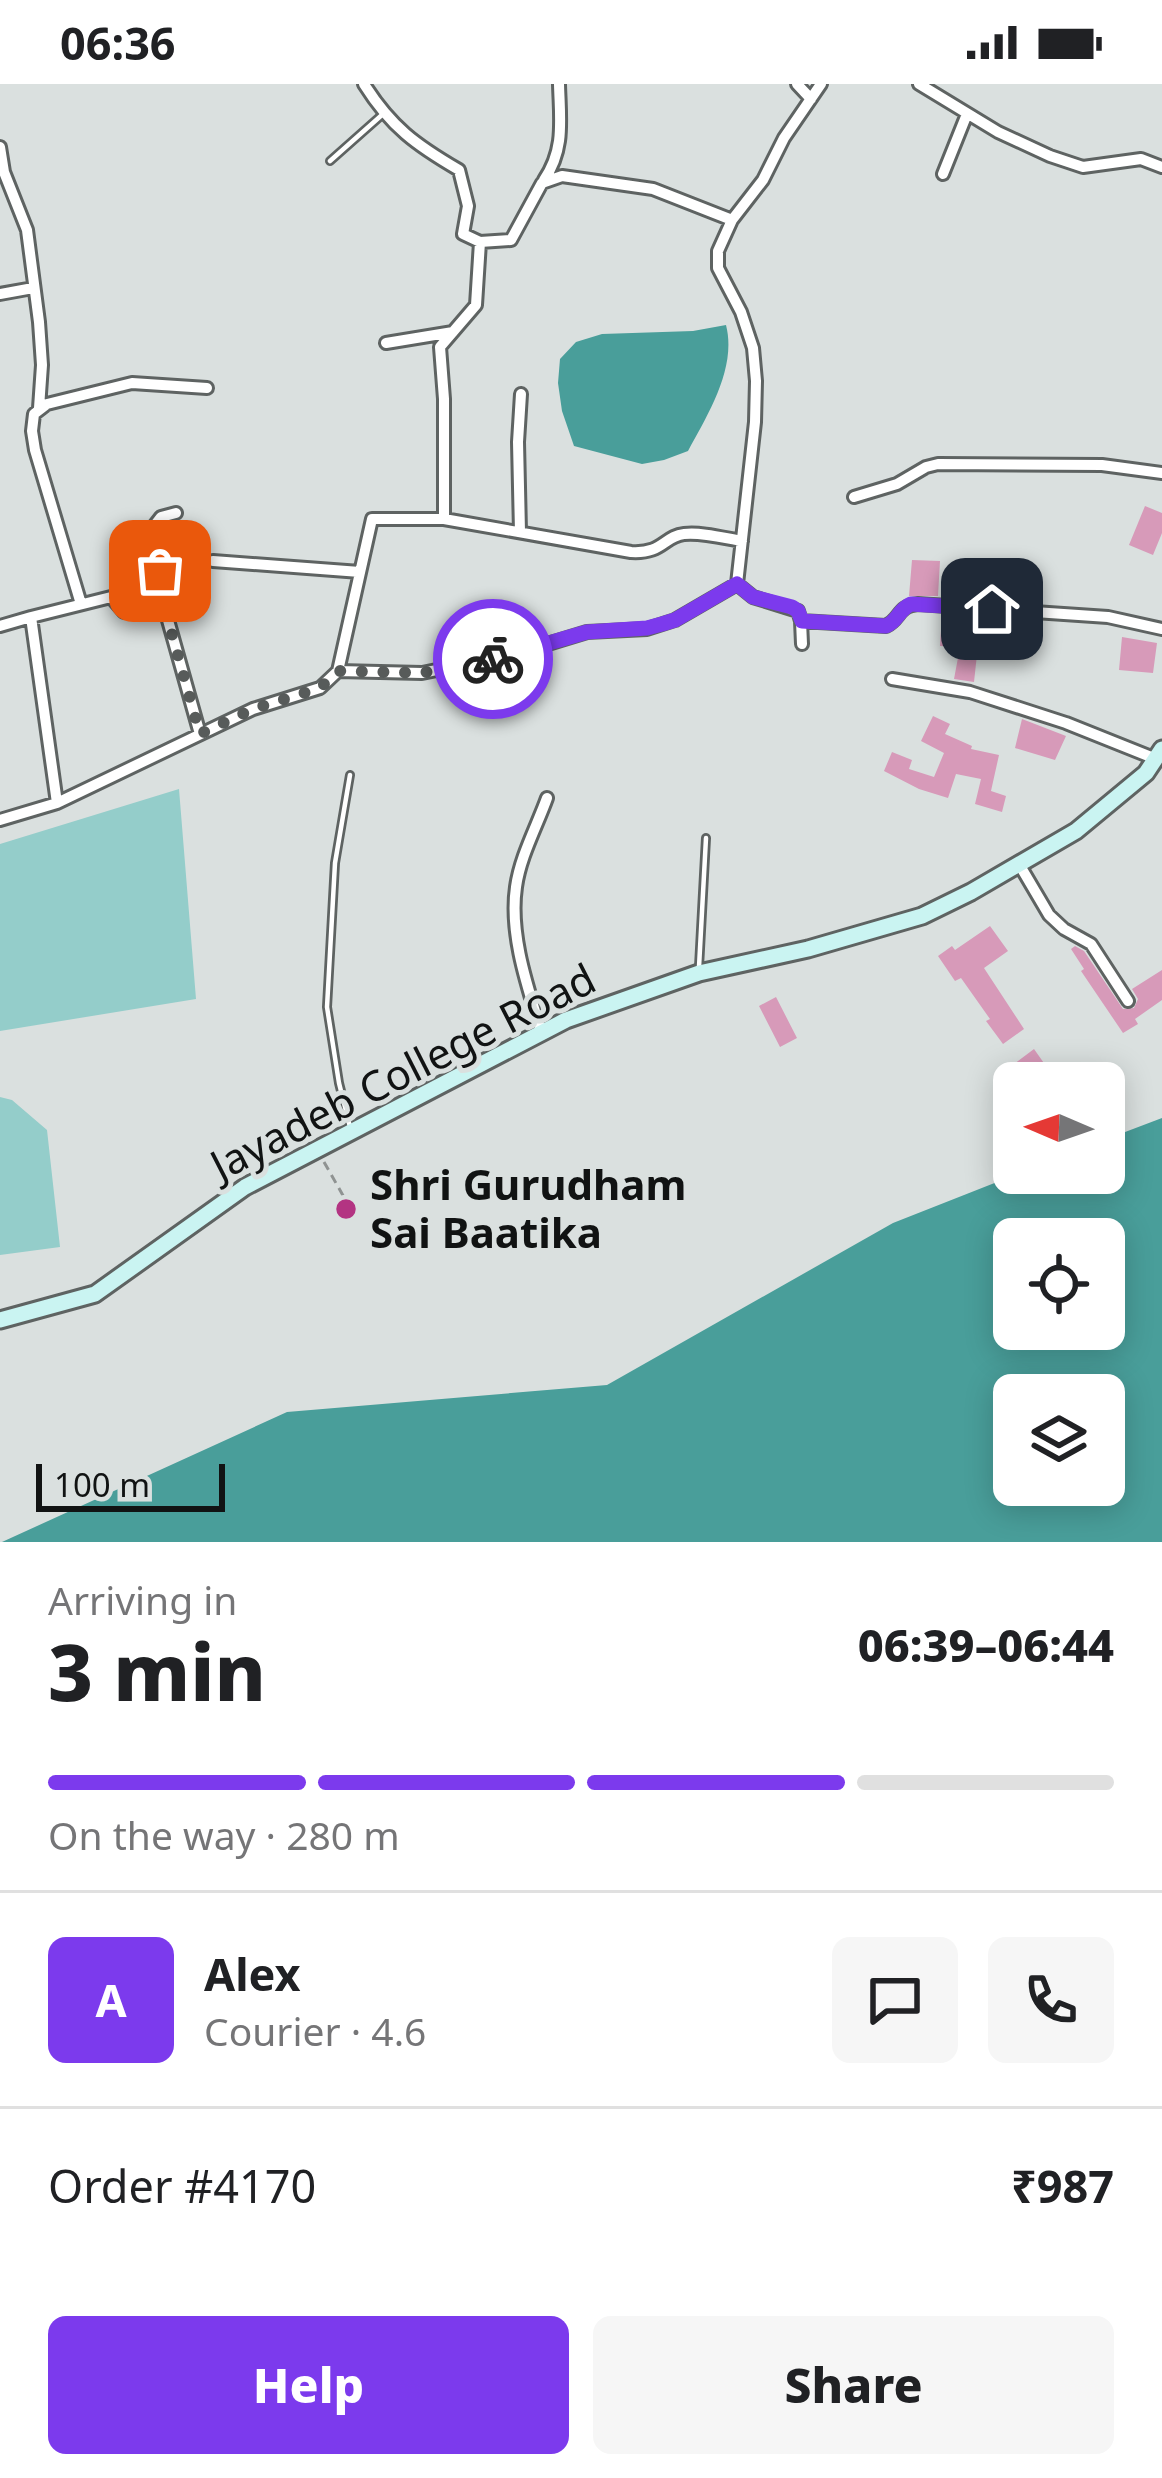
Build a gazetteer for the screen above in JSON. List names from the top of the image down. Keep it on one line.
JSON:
{"streets":{"street":["Jayadeb College Road"]},"places":["Shri Gurudham Sai Baatika"],"scale_bar":"100 m","north":"left","page":{"status":"06:36","scale":"100 m","heading":["3 min","Arriving in","06:39–06:44"],"panel":["Alex","Courier · 4.6","Order #4170","₹987"],"bar":"On the way · 280 m","round":"A","buttons":["Help","Share"]}}
